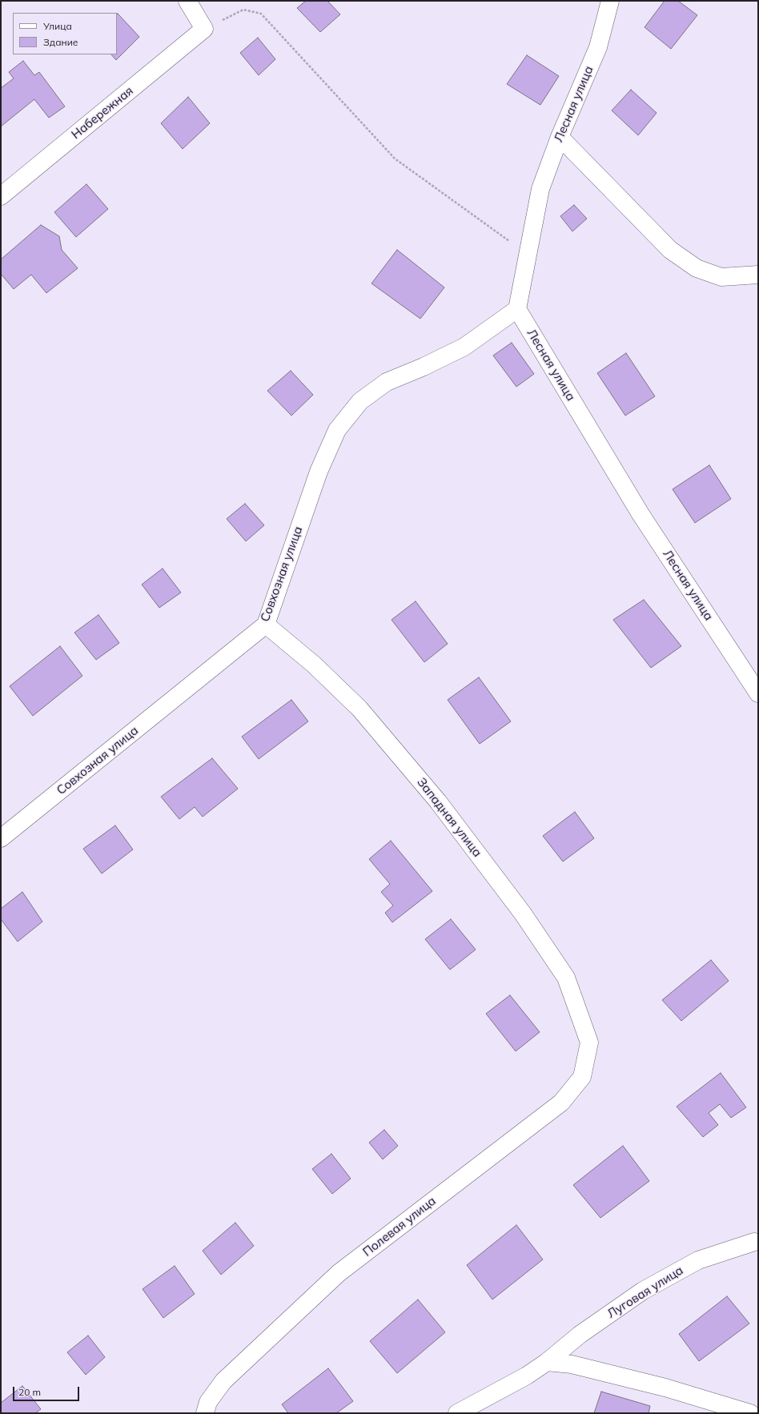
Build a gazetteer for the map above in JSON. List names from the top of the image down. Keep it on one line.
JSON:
{"streets":{"street":["Лесная улица","Набережная","Совхозная улица","Западная улица","Полевая улица","Луговая улица"]},"crossings":[["Лесная улица","Совхозная улица"],["Совхозная улица","Западная улица"],["Западная улица","Полевая улица"]],"legend":["Улица","Здание"],"scale_bar":"20 m"}
